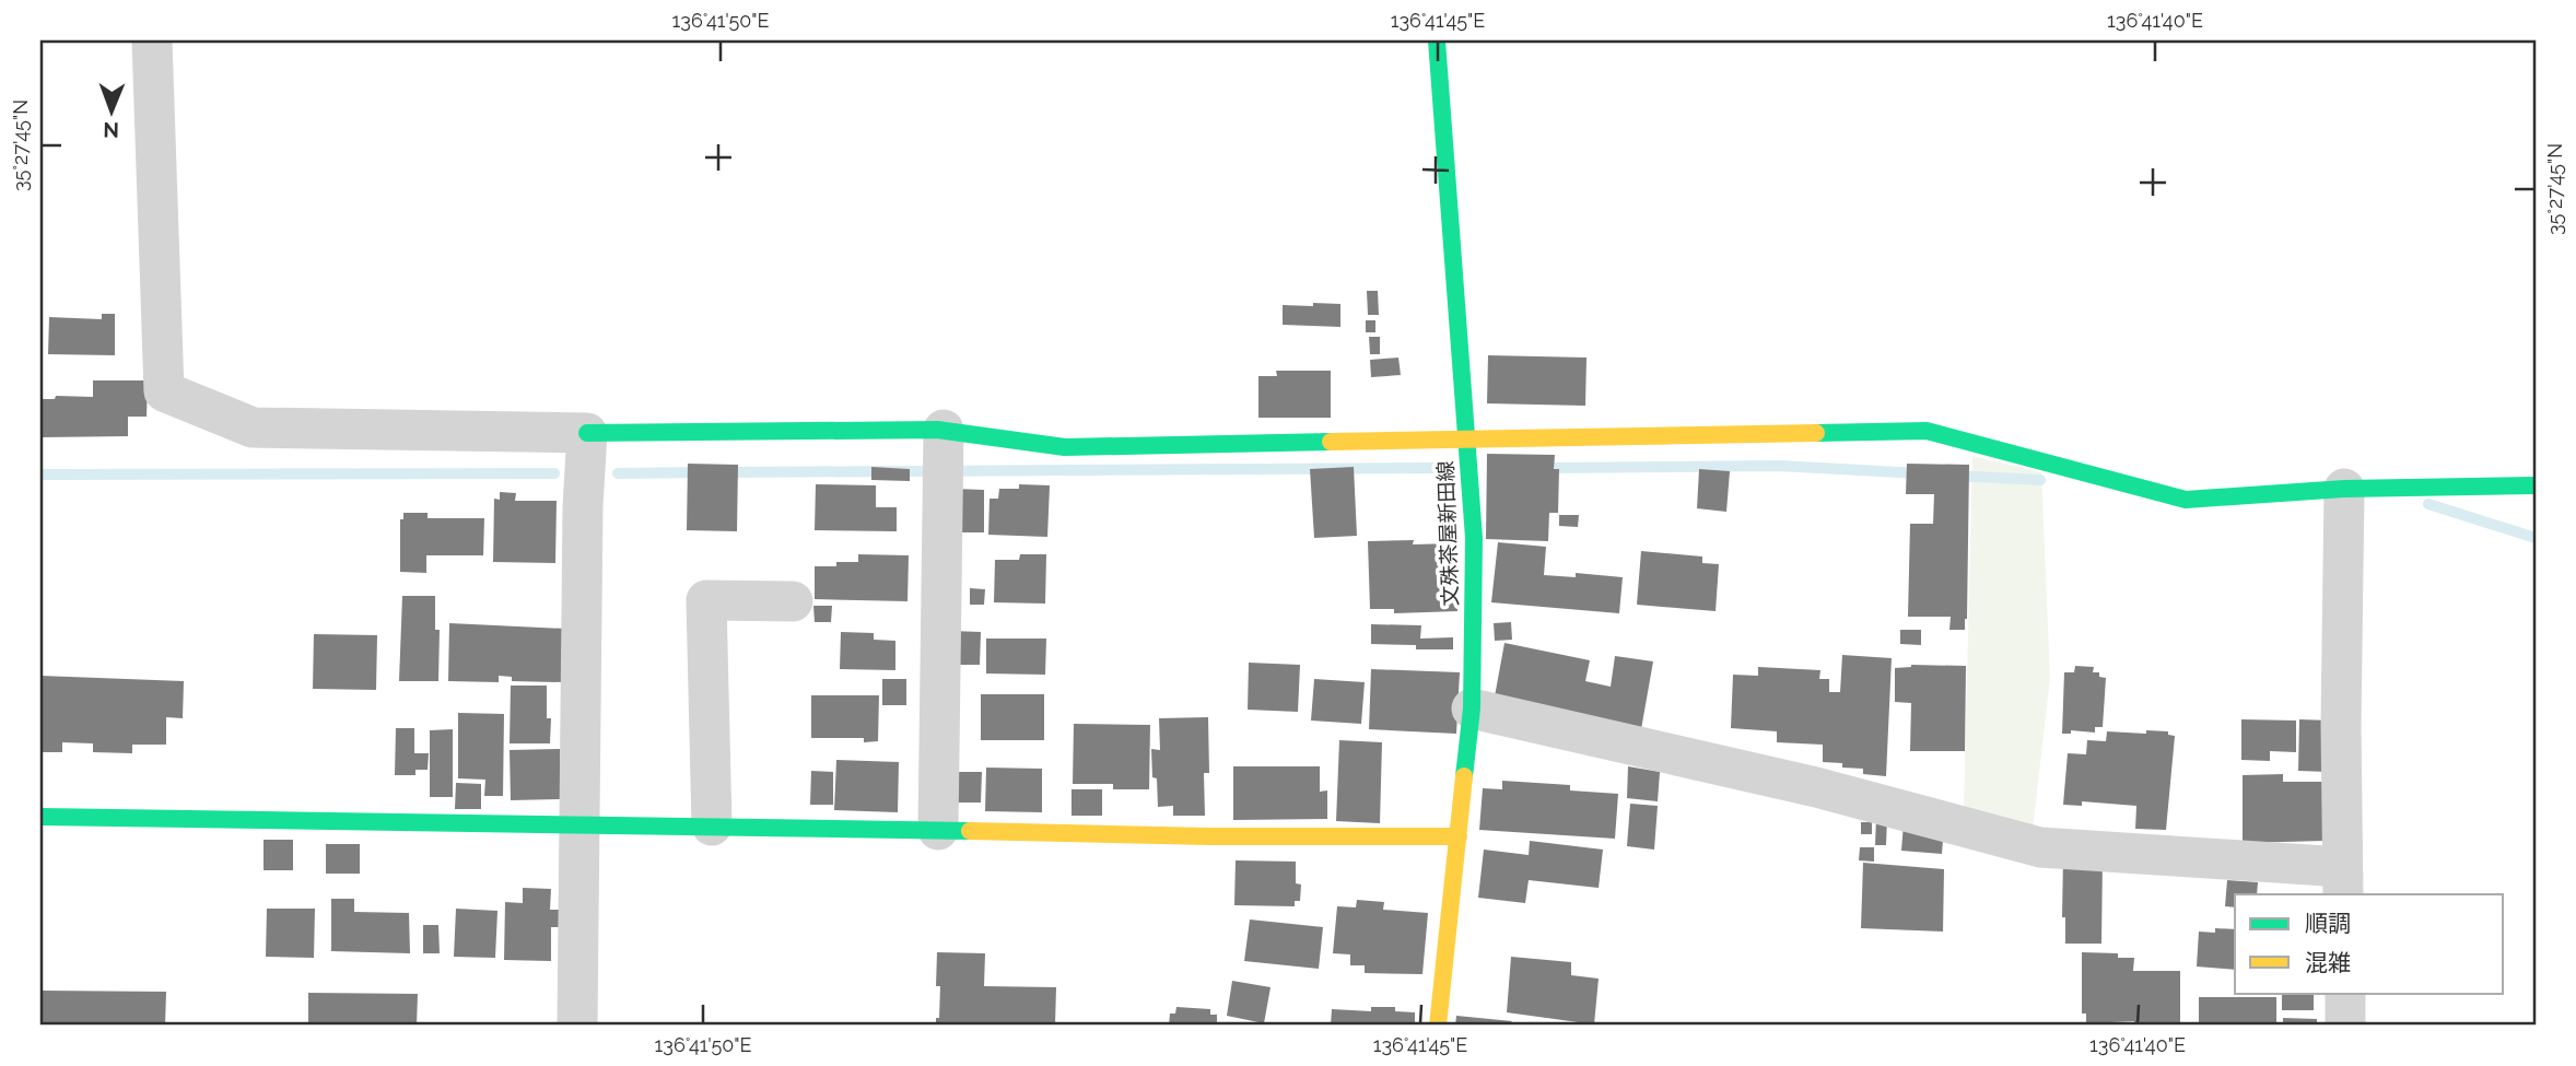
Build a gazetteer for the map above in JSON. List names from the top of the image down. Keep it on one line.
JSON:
{"streets":{"street":["文殊茶屋新田線"]},"legend":["順調","混雑"],"north":"bottom","coordinates":["136°41'50\"E","136°41'45\"E","136°41'40\"E","35°27'45\"N"]}
